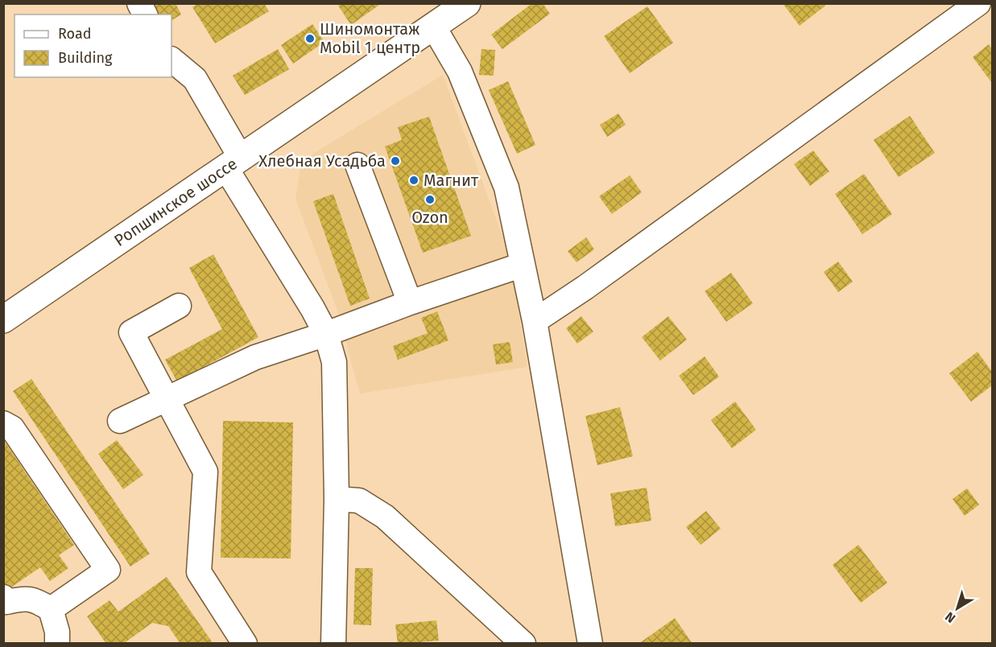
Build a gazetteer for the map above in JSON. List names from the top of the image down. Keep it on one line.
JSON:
{"streets":{"main road":["Ропшинское шоссе"]},"places":["Шиномонтаж Mobil 1 центр","Хлебная Усадьба","Магнит","Ozon"],"legend":["Road","Building"],"north":"bottom left"}
